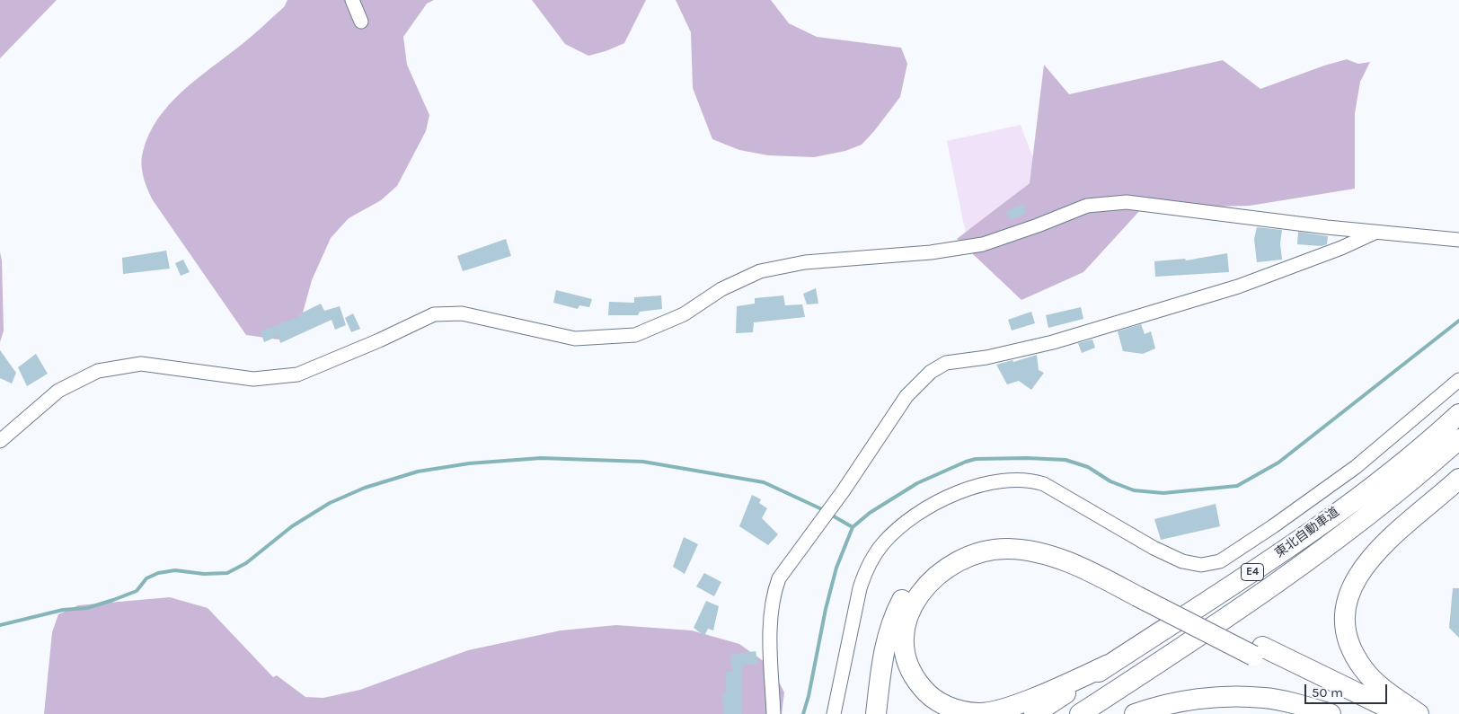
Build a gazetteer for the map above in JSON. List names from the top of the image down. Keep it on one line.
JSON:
{"streets":{"highway":["東北自動車道","E4"]},"scale_bar":"50 m"}
